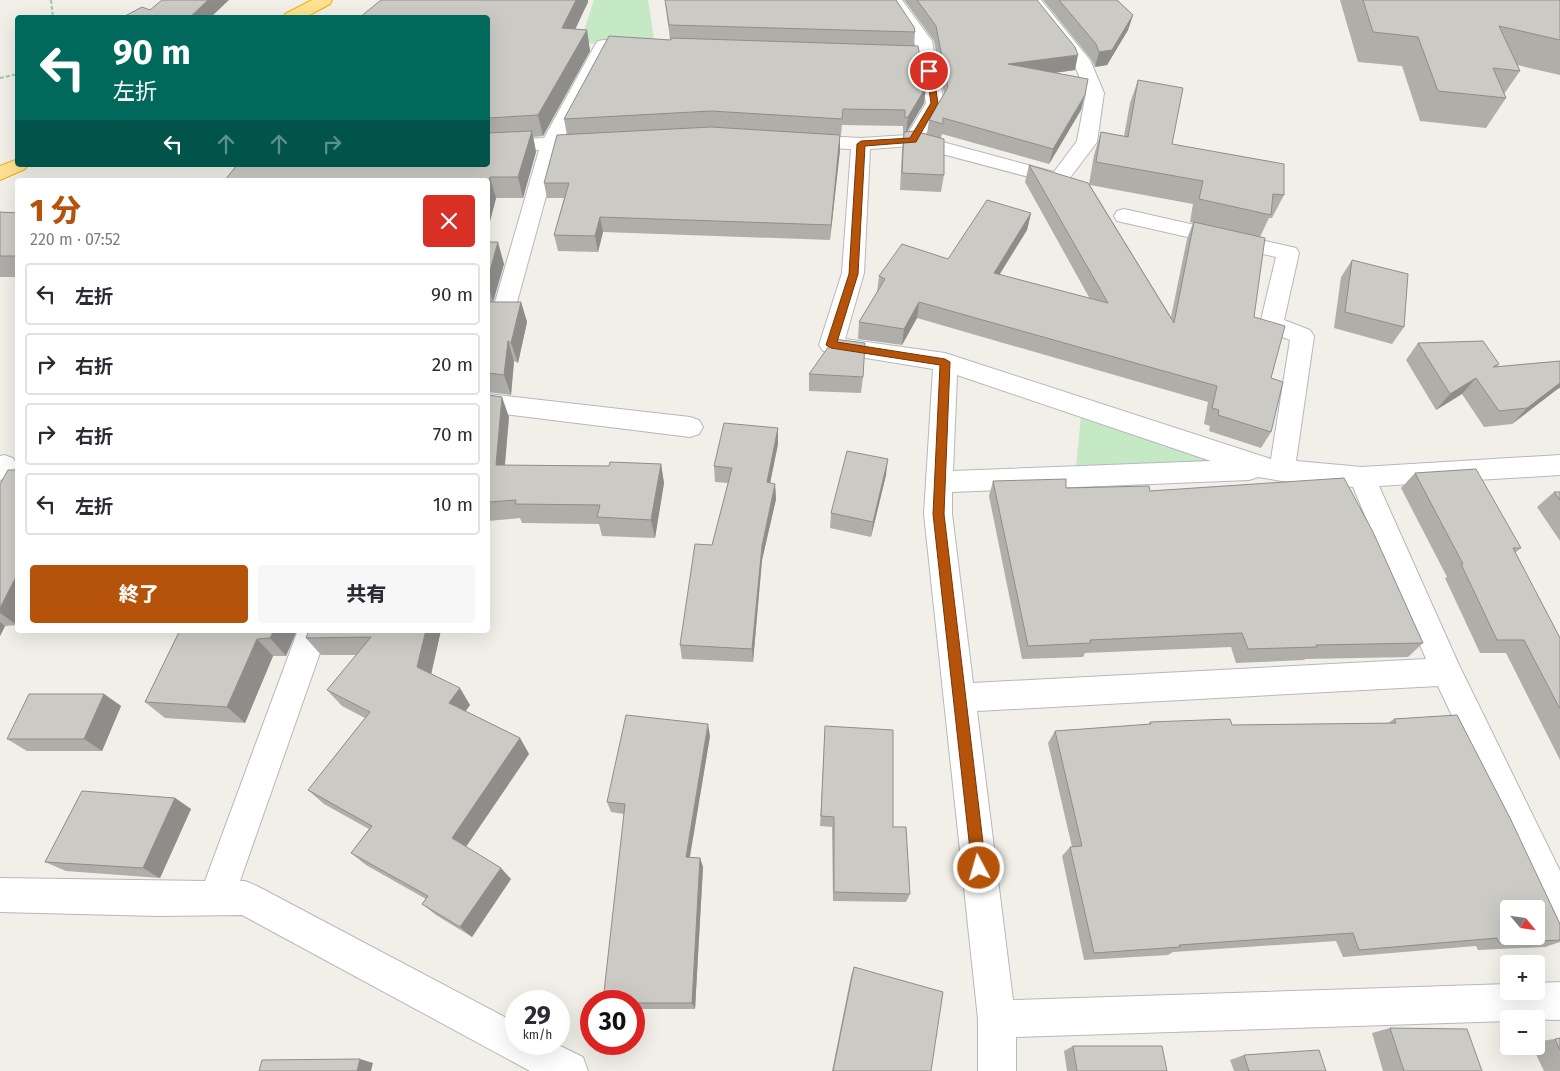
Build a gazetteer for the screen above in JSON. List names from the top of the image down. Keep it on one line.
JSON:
{"north":"bottom right","page":{"turn":["90 m","左折"],"heading":["1 分","220 m · 07:52"],"list":[{"name":"左折","value":"90 m"},{"name":"右折","value":"20 m"},{"name":"右折","value":"70 m"},{"name":"左折","value":"10 m"}],"buttons":["終了","共有"],"map_buttons":["+","−"],"speed":"29 km/h","limit":"30"}}
